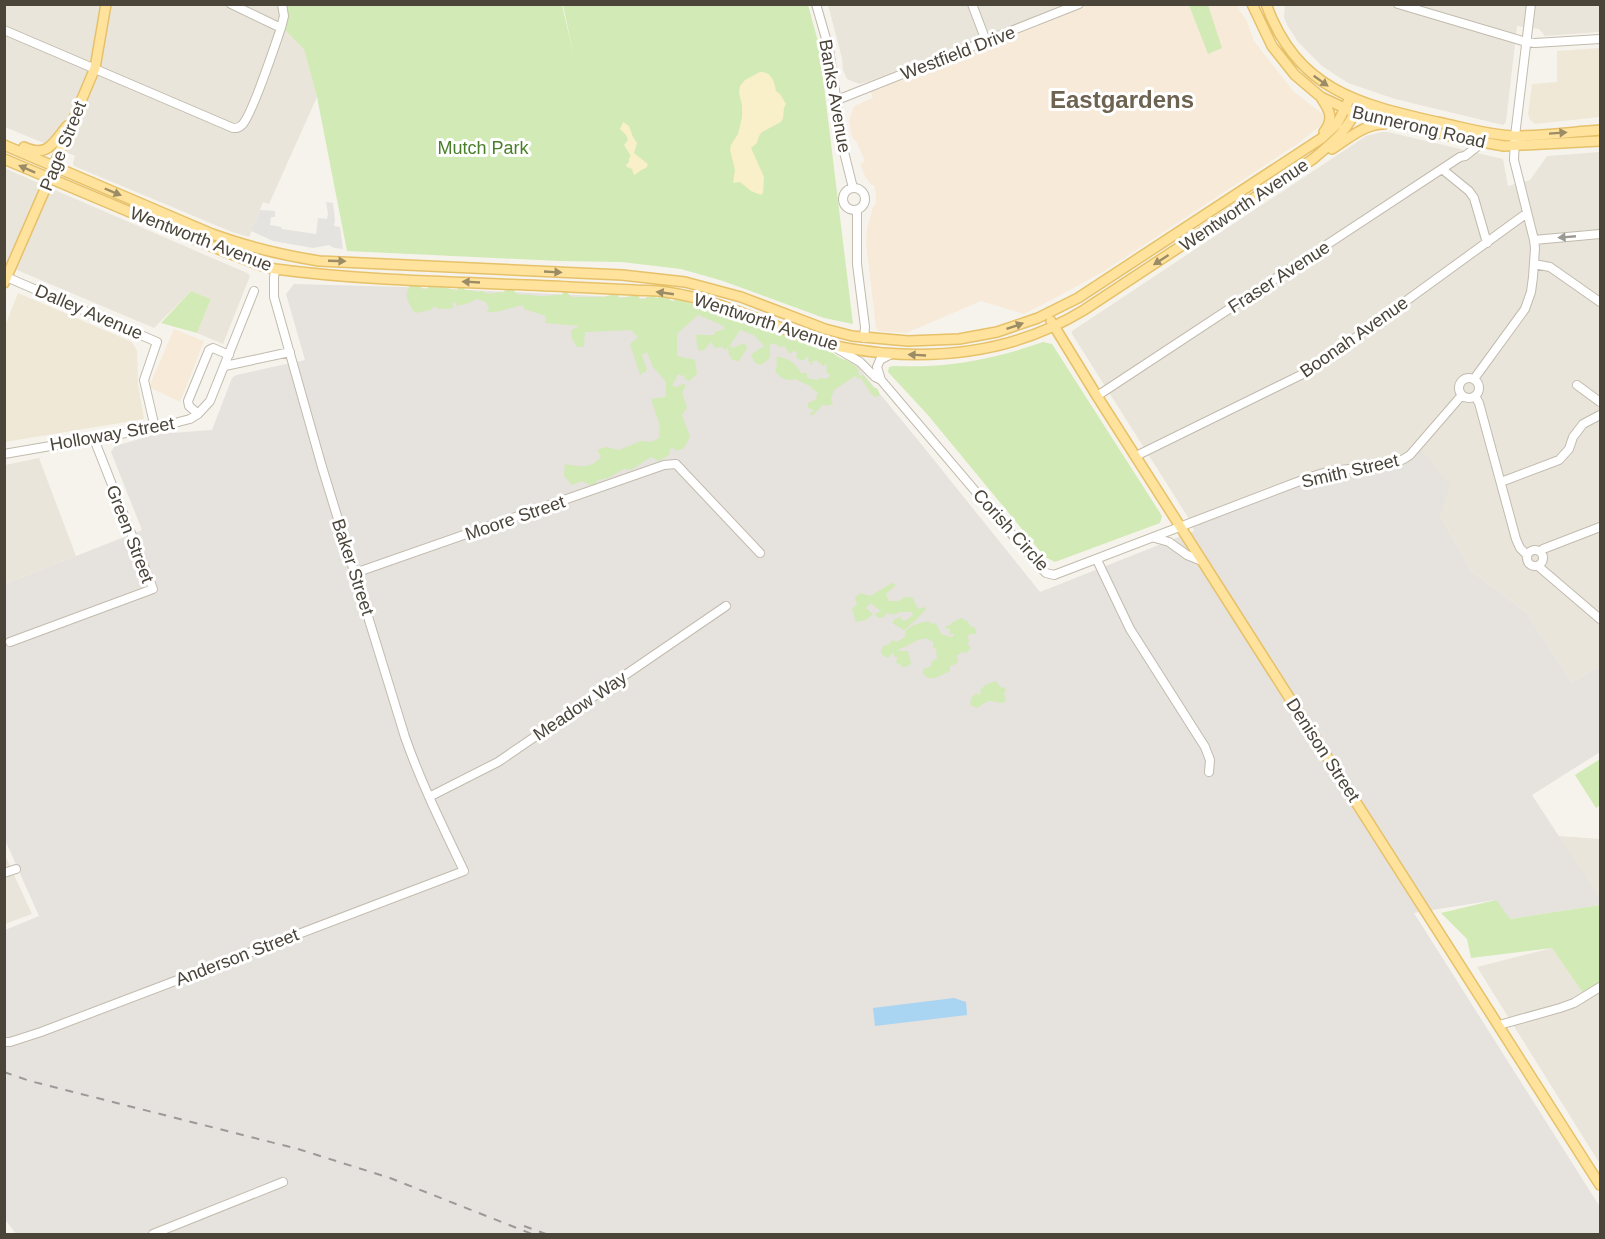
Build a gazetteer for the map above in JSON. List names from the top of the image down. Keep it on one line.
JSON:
{"streets":{"main road":["Bunnerong Road","Page Street","Wentworth Avenue","Baker Street","Denison Street"],"street":["Westfield Drive","Banks Avenue","Fraser Avenue","Dalley Avenue","Boonah Avenue","Holloway Street","Smith Street","Moore Street","Corish Circle","Green Street","Meadow Way","Anderson Street"]},"crossings":[["Westfield Drive","Banks Avenue"],["Bunnerong Road","Wentworth Avenue"],["Bunnerong Road","Fraser Avenue"],["Page Street","Wentworth Avenue"],["Page Street","Dalley Avenue"],["Wentworth Avenue","Corish Circle"],["Wentworth Avenue","Baker Street"],["Wentworth Avenue","Denison Street"],["Fraser Avenue","Denison Street"],["Dalley Avenue","Holloway Street"],["Boonah Avenue","Denison Street"],["Holloway Street","Green Street"],["Smith Street","Corish Circle"],["Smith Street","Denison Street"],["Moore Street","Baker Street"],["Corish Circle","Denison Street"],["Baker Street","Meadow Way"],["Baker Street","Anderson Street"]],"districts":["Eastgardens"],"parks":["Mutch Park"]}
